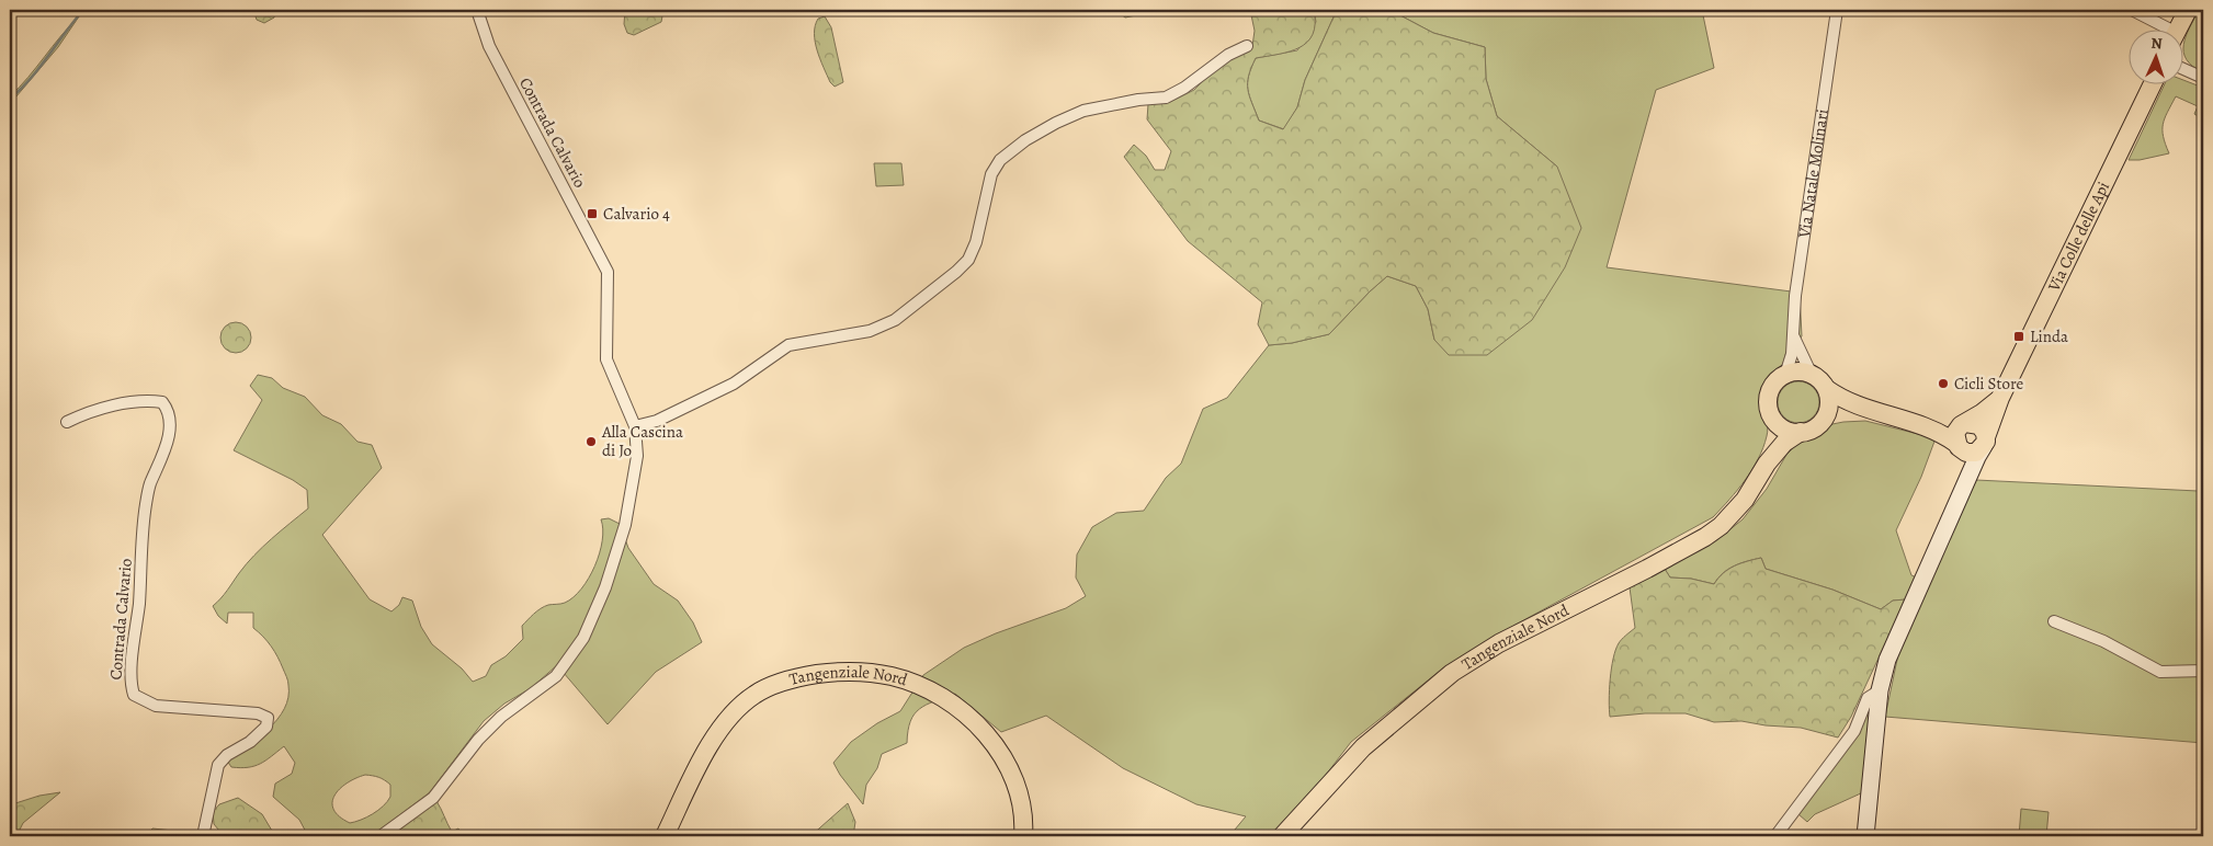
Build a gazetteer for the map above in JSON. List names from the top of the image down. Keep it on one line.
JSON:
{"streets":{"main road":["Via Colle delle Api","Tangenziale Nord"],"street":["Contrada Calvario","Via Natale Molinari"]},"crossings":[["Via Natale Molinari","Tangenziale Nord"]],"places":{"transit":["Calvario 4","Linda"],"other":["Cicli Store","Alla Cascina di Jo"]},"north":"top"}
